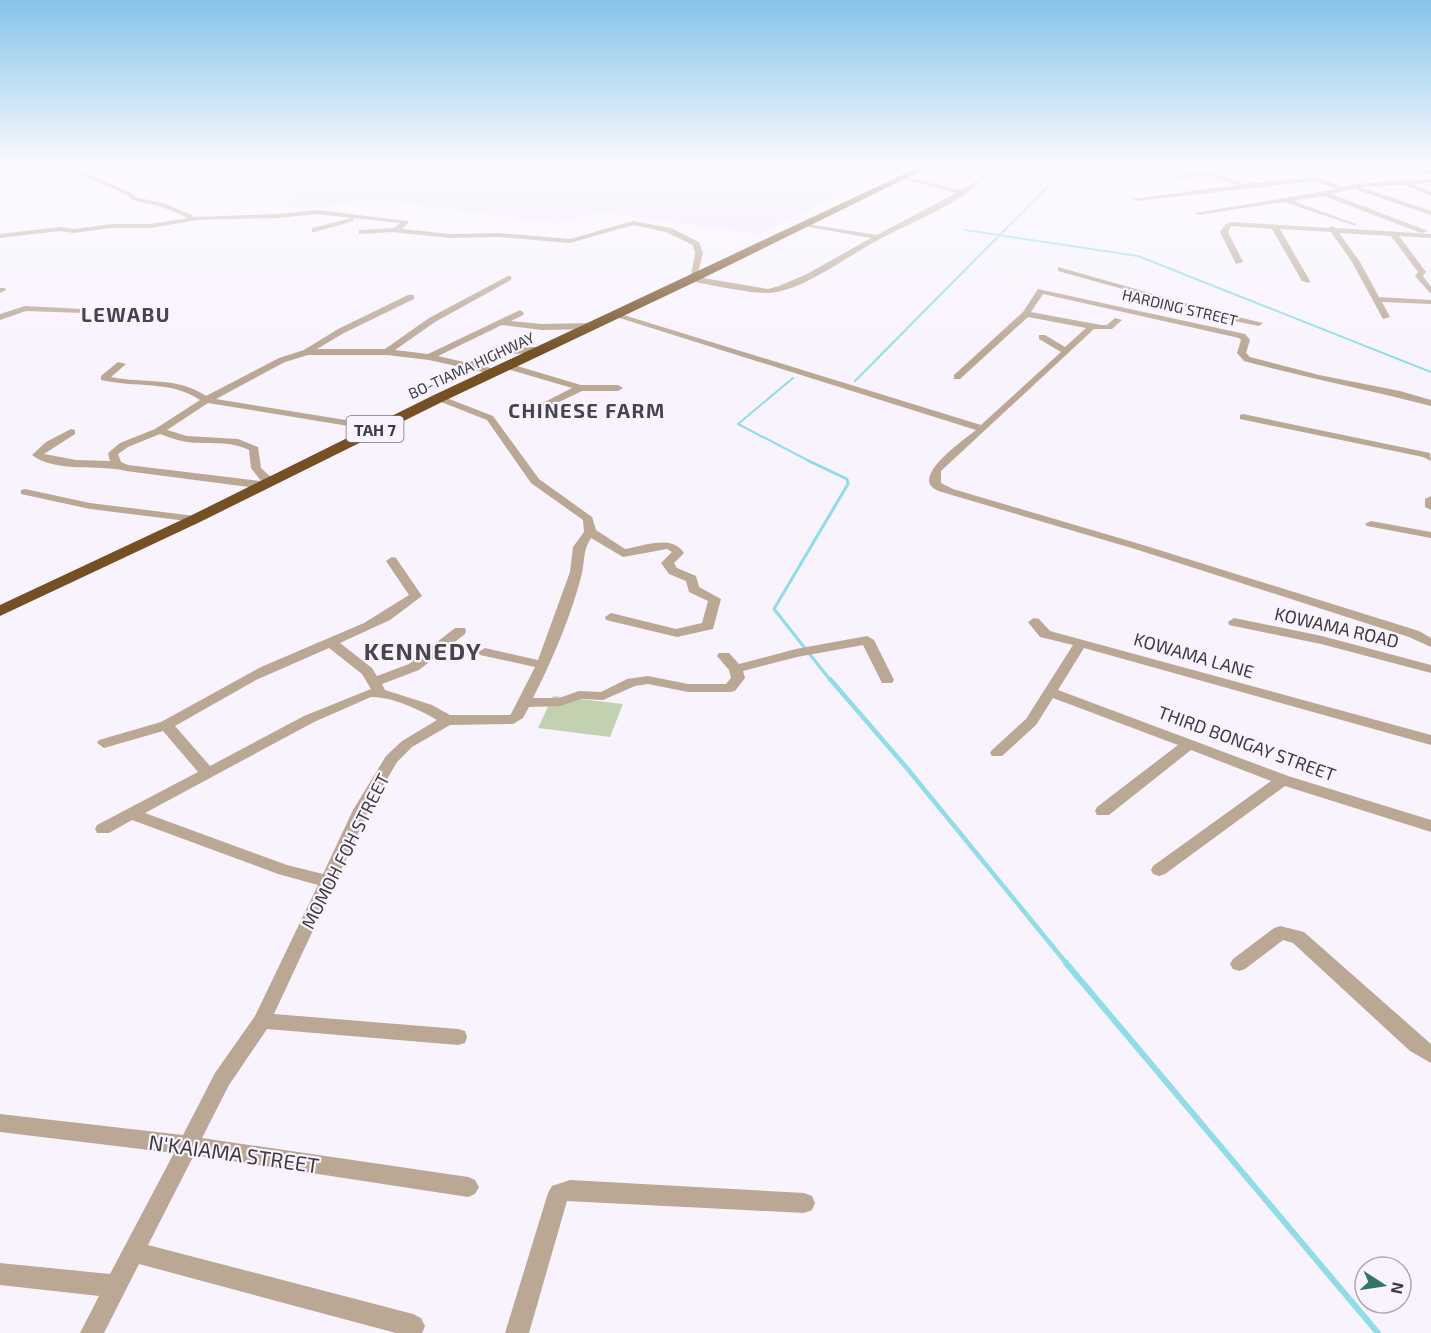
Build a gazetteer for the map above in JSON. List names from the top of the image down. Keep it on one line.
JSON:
{"streets":{"highway":["BO-TIAMA HIGHWAY","TAH 7"],"street":["HARDING STREET","KOWAMA ROAD","KOWAMA LANE","THIRD BONGAY STREET","MOMOH FOH STREET","N'KAIAMA STREET"]},"crossings":[["MOMOH FOH STREET","N'KAIAMA STREET"]],"districts":["LEWABU","CHINESE FARM","KENNEDY"],"north":"right"}
